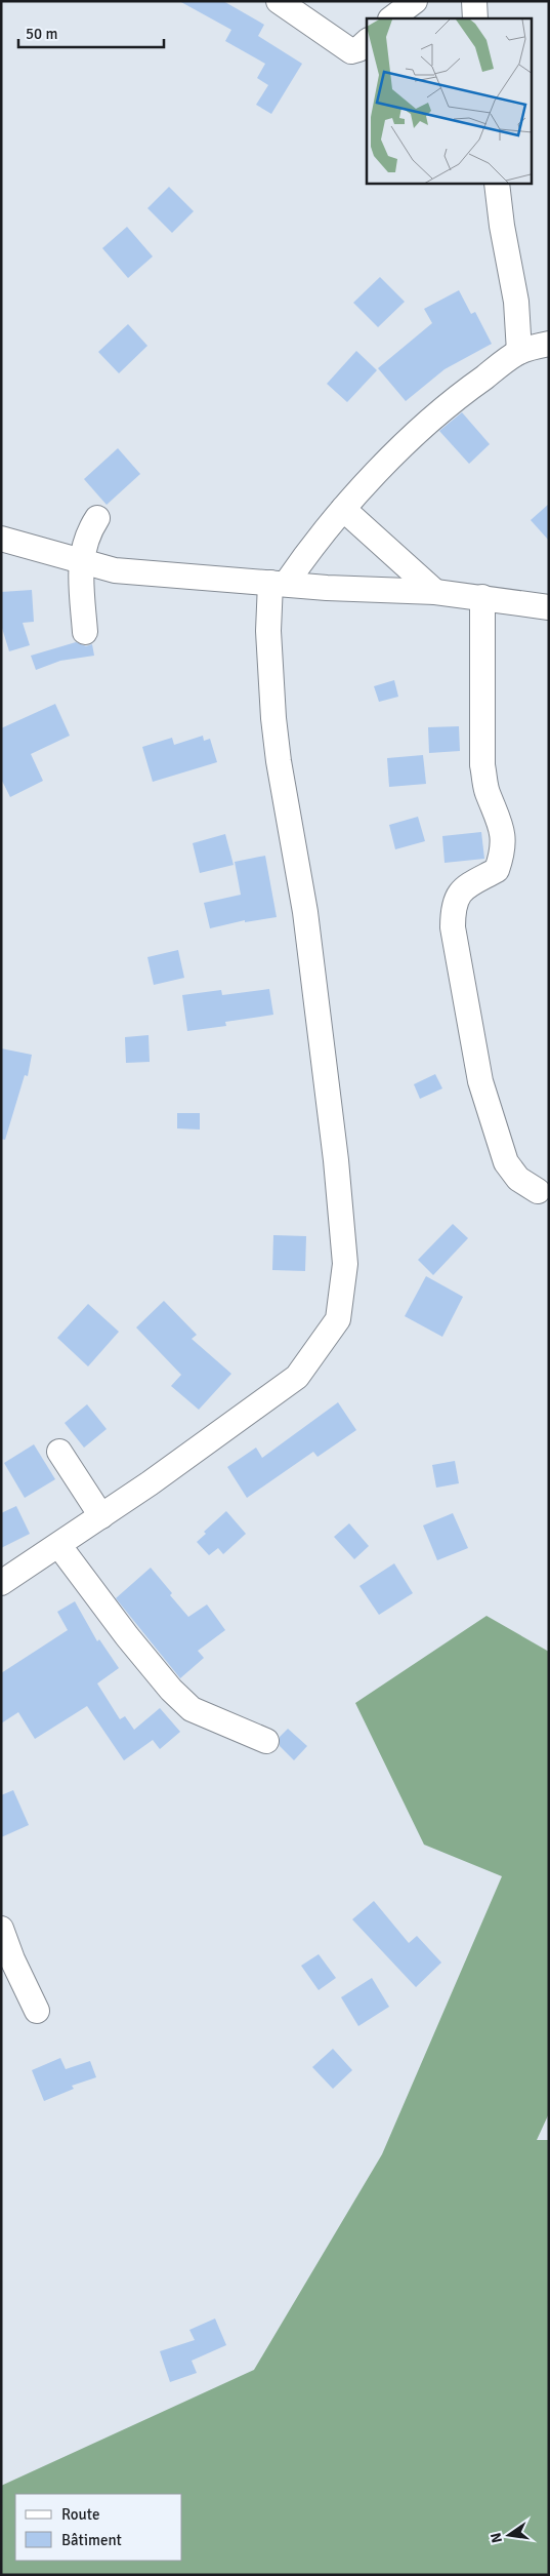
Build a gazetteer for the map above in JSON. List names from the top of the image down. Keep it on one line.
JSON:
{"legend":["Route","Bâtiment"],"scale_bar":"50 m","north":"left"}
